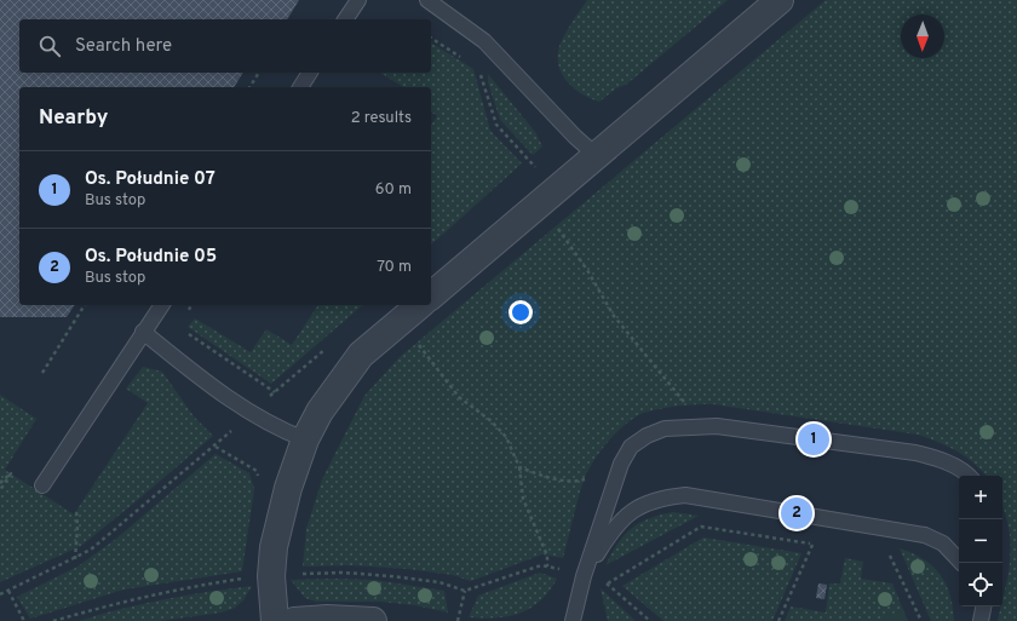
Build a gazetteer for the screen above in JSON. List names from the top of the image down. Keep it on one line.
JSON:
{"north":"bottom","page":{"search":"Search here","heading":["Nearby","2 results"],"list":[{"mark":"1","name":"Os. Południe 07","note":"Bus stop","value":"60 m"},{"mark":"2","name":"Os. Południe 05","note":"Bus stop","value":"70 m"}],"pins":["1","2"],"map_buttons":["+","−"]}}
